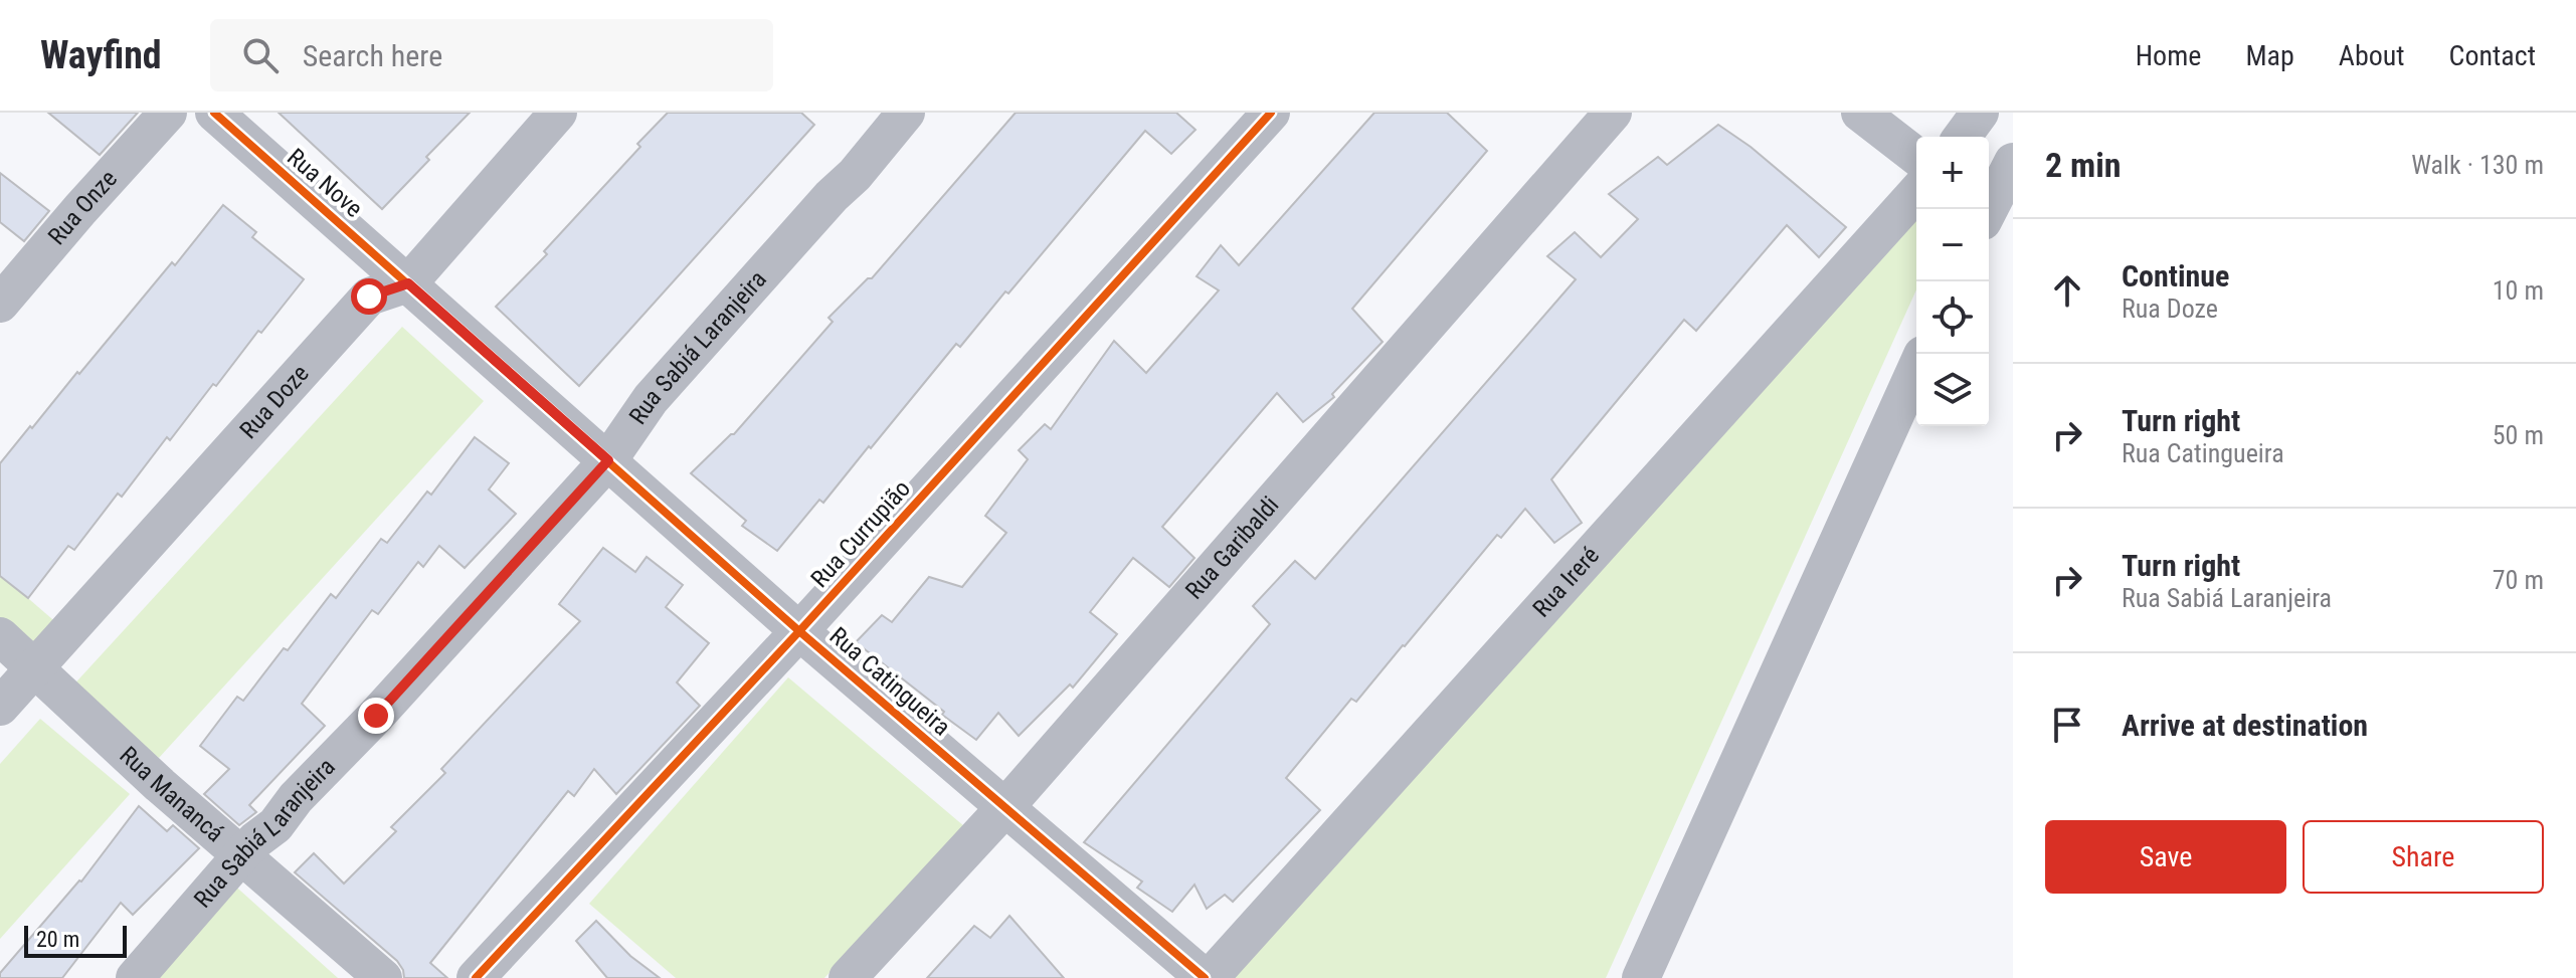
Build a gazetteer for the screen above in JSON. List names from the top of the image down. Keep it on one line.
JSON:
{"streets":{"street":["Rua Nove","Rua Onze","Rua Sabiá Laranjeira","Rua Doze","Rua Currupião","Rua Garibaldi","Rua Ireré","Rua Catingueira","Rua Manancá"]},"crossings":[["Rua Nove","Rua Doze"],["Rua Nove","Rua Catingueira"],["Rua Sabiá Laranjeira","Rua Catingueira"],["Rua Sabiá Laranjeira","Rua Manancá"],["Rua Doze","Rua Catingueira"],["Rua Doze","Rua Manancá"],["Rua Currupião","Rua Catingueira"],["Rua Garibaldi","Rua Catingueira"],["Rua Ireré","Rua Catingueira"]],"scale_bar":"20 m","page":{"header":"Wayfind","search":"Search here","nav":["Home","Map","About","Contact"],"heading":["2 min","Walk · 130 m"],"map_buttons":["+","−"],"list":[["Continue","Rua Doze","10 m"],["Turn right","Rua Catingueira","50 m"],["Turn right","Rua Sabiá Laranjeira","70 m"],"Arrive at destination"],"buttons":["Save","Share"],"scale":"20 m"}}
